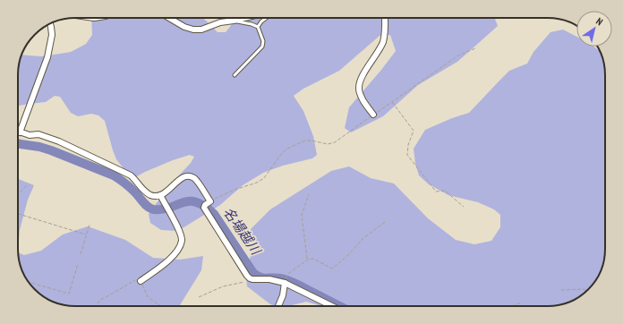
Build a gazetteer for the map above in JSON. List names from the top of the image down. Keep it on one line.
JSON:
{"water":["名場越川"],"north":"top right"}
